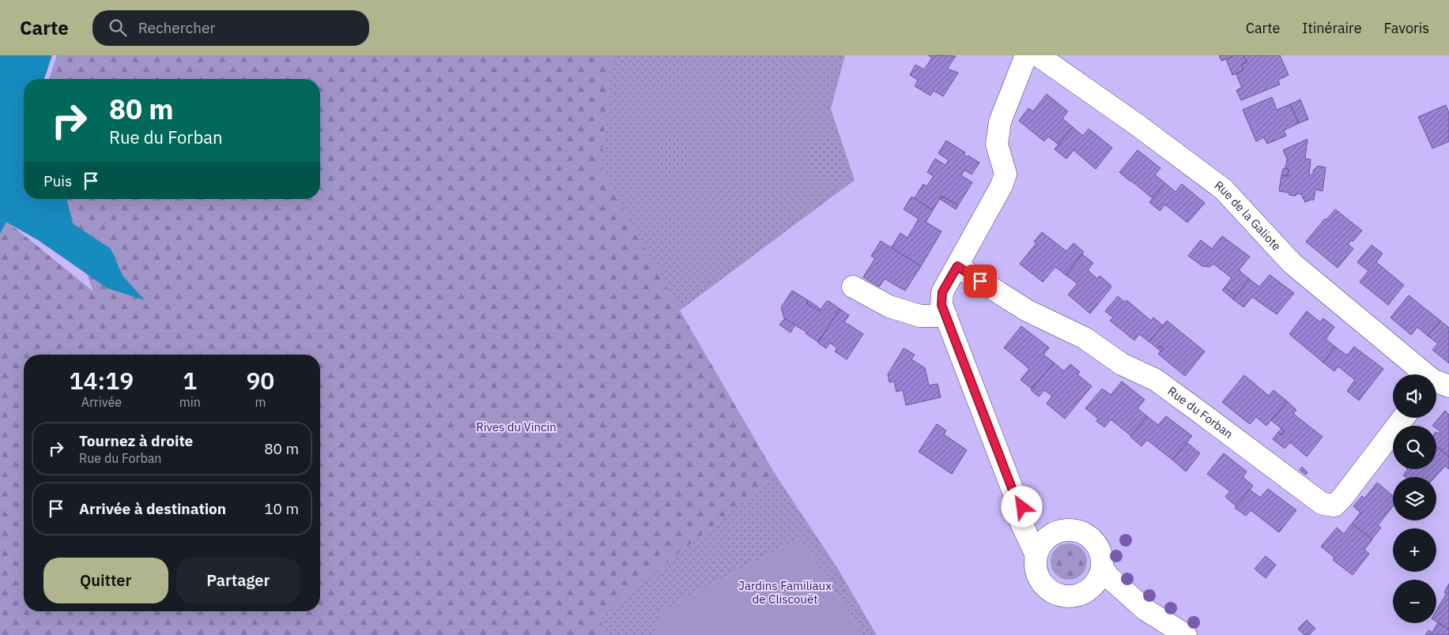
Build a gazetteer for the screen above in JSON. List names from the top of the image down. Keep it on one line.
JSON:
{"streets":{"street":["Rue de la Galiote","Rue du Forban"]},"parks":["Rives du Vincin","Jardins Familiaux de Cliscouët"],"page":{"header":"Carte","search":"Rechercher","nav":["Carte","Itinéraire","Favoris"],"turn":["80 m","Rue du Forban"],"then":"Puis","eta":["14:19","Arrivée","1","min","90","m"],"map_buttons":["+","−"],"list":[{"name":"Tournez à droite","note":"Rue du Forban","value":"80 m"},{"name":"Arrivée à destination","value":"10 m"}],"buttons":["Quitter","Partager"]}}
